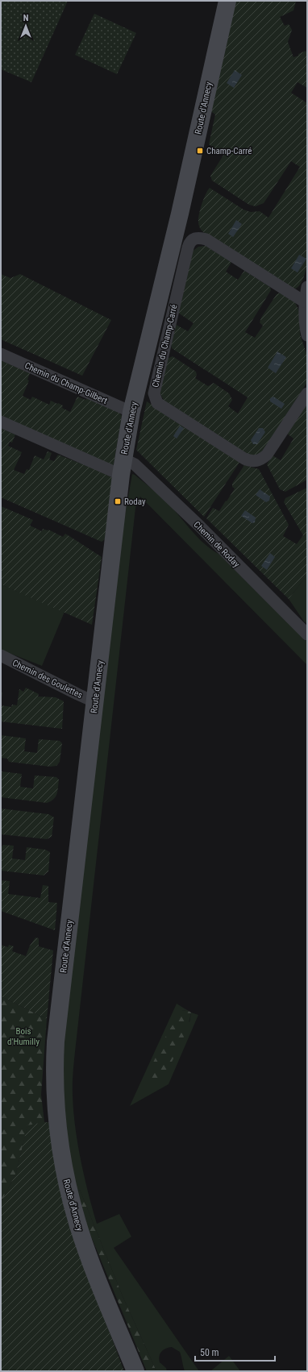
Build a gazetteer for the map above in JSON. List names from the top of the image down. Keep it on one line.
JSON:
{"streets":{"main road":["Route d'Annecy"],"street":["Chemin du Champ-Carré","Chemin du Champ-Gilbert","Chemin de Roday","Chemin des Goulettes"]},"crossings":[["Route d'Annecy","Chemin du Champ-Gilbert"],["Route d'Annecy","Chemin de Roday"],["Route d'Annecy","Chemin des Goulettes"]],"parks":["Bois d'Humilly"],"places":{"transit":["Champ-Carré","Roday"]},"scale_bar":"50 m","north":"top"}
